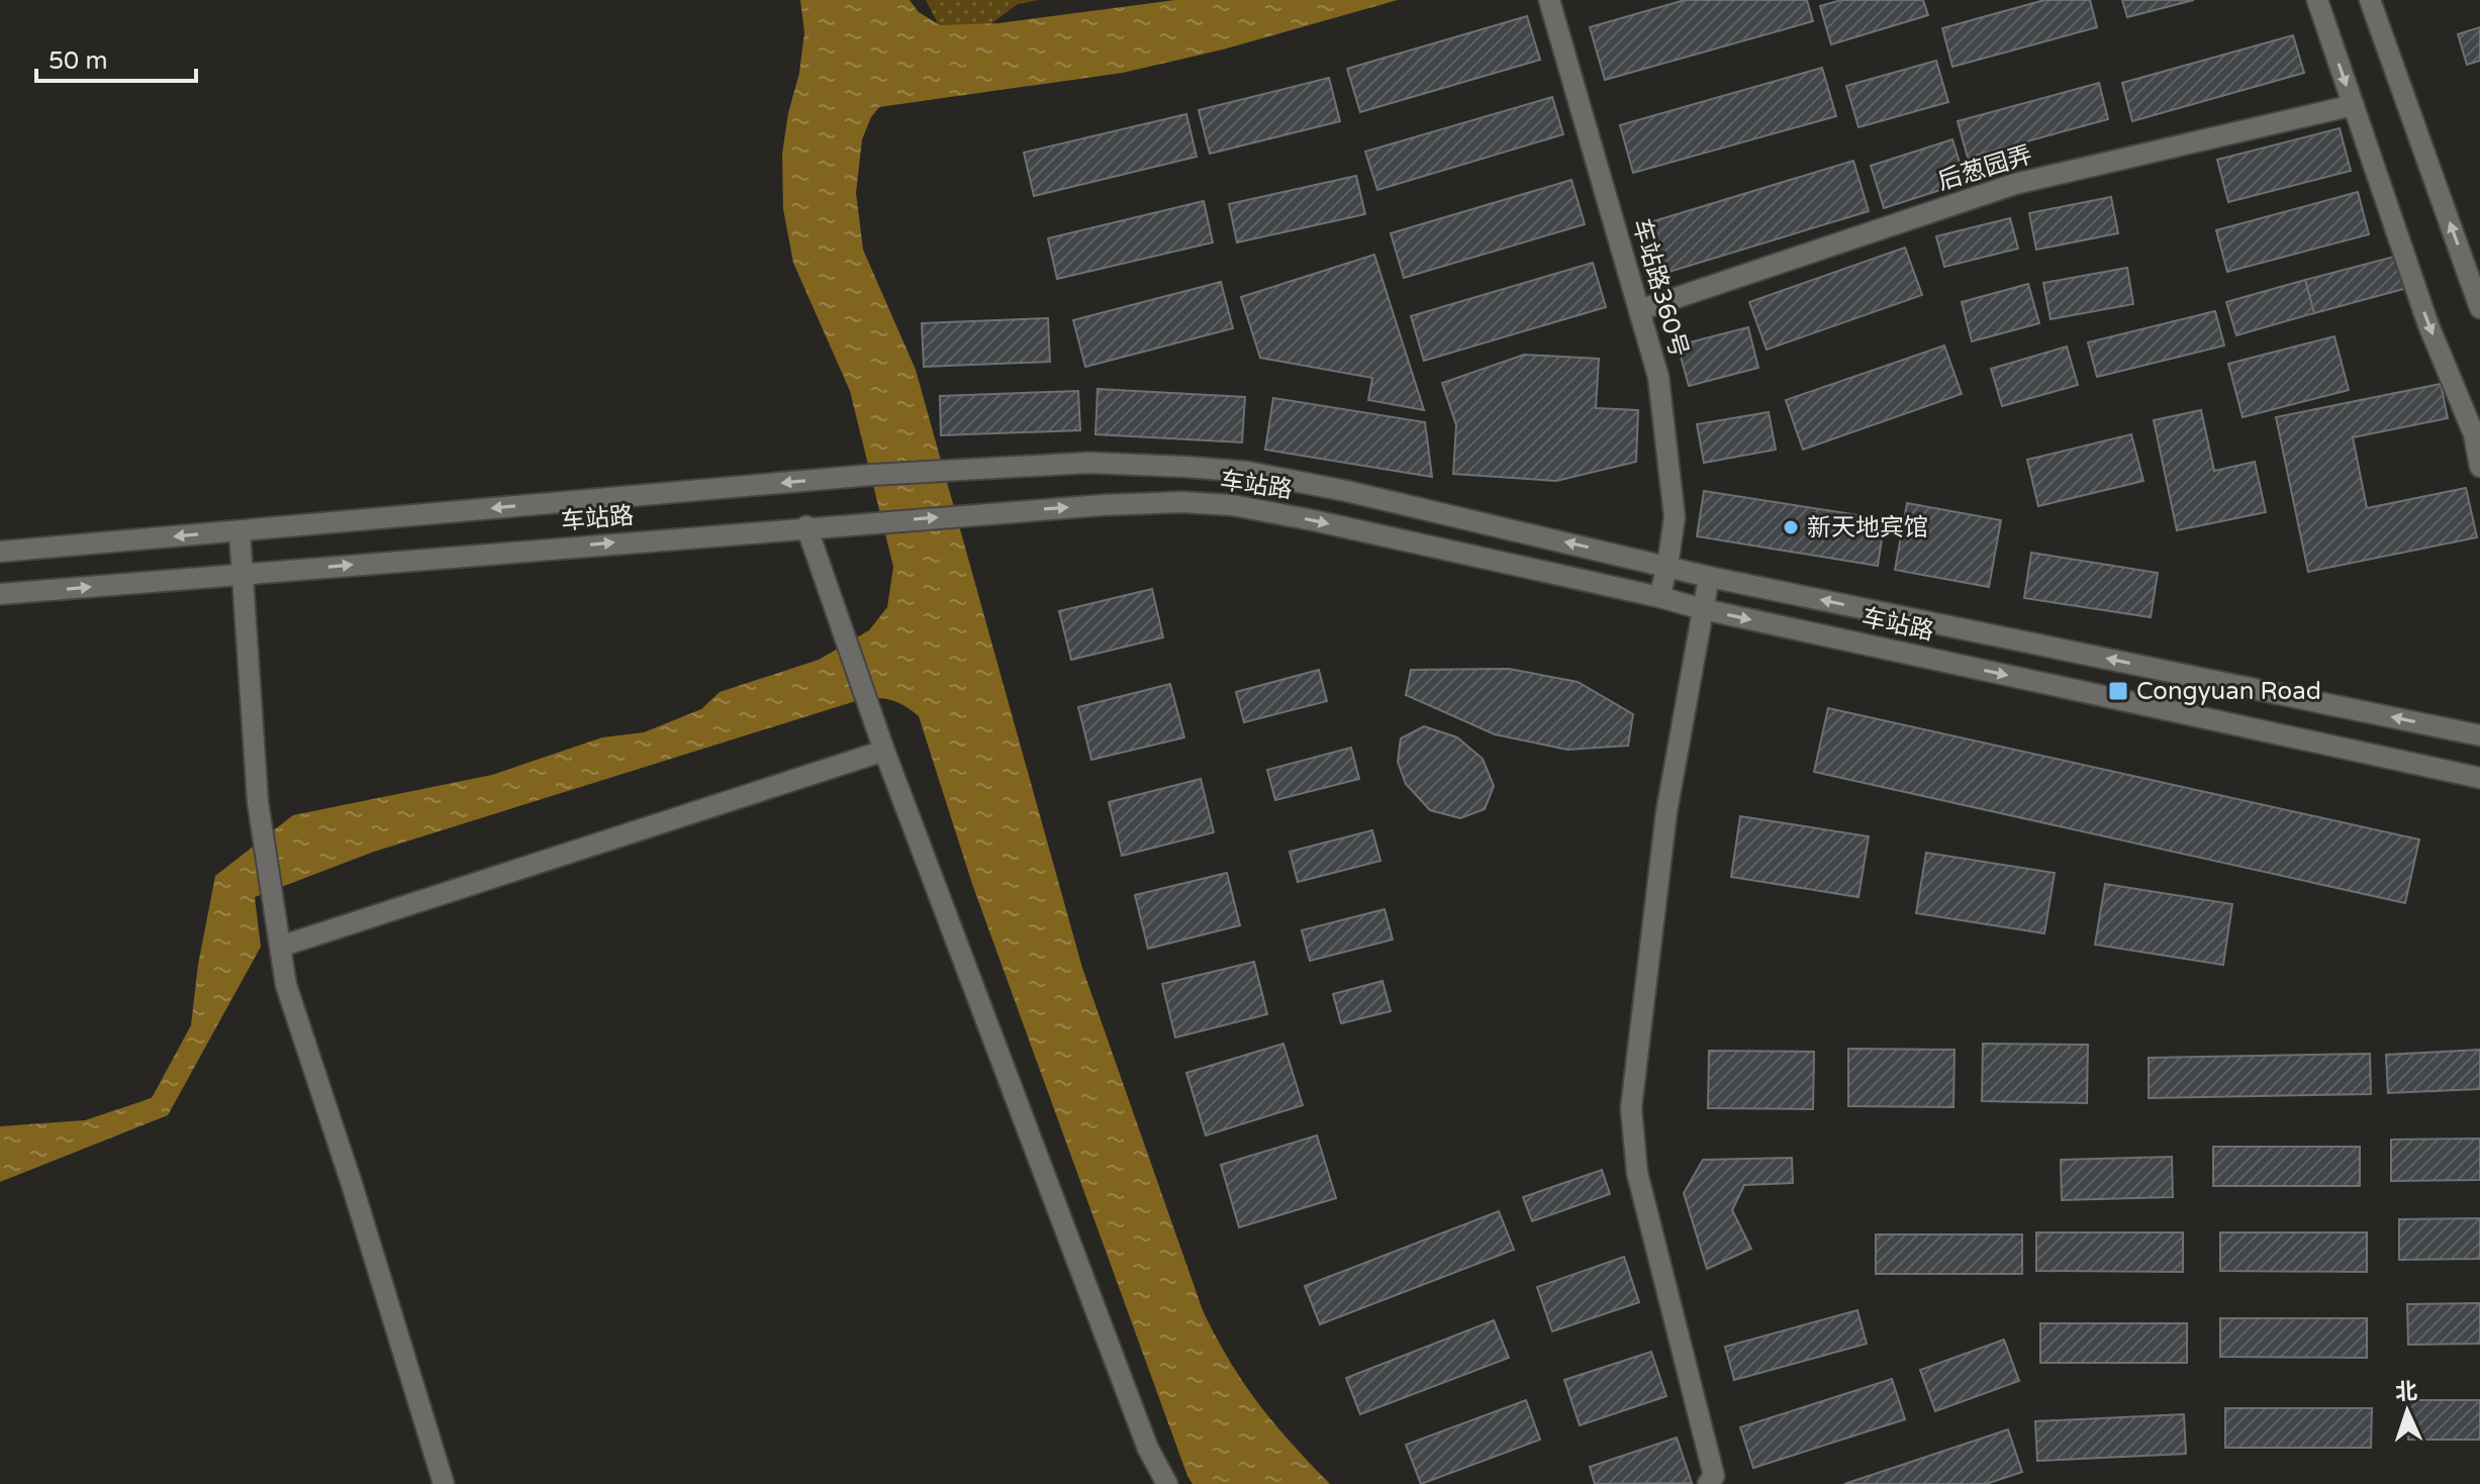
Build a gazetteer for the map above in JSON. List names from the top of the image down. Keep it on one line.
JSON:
{"streets":{"main road":["后葱园弄","车站路360号","车站路"]},"crossings":[["后葱园弄","车站路360号"],["车站路360号","车站路"]],"places":{"other":["新天地宾馆"],"transit":["Congyuan Road"]},"scale_bar":"50 m","north":"top"}
